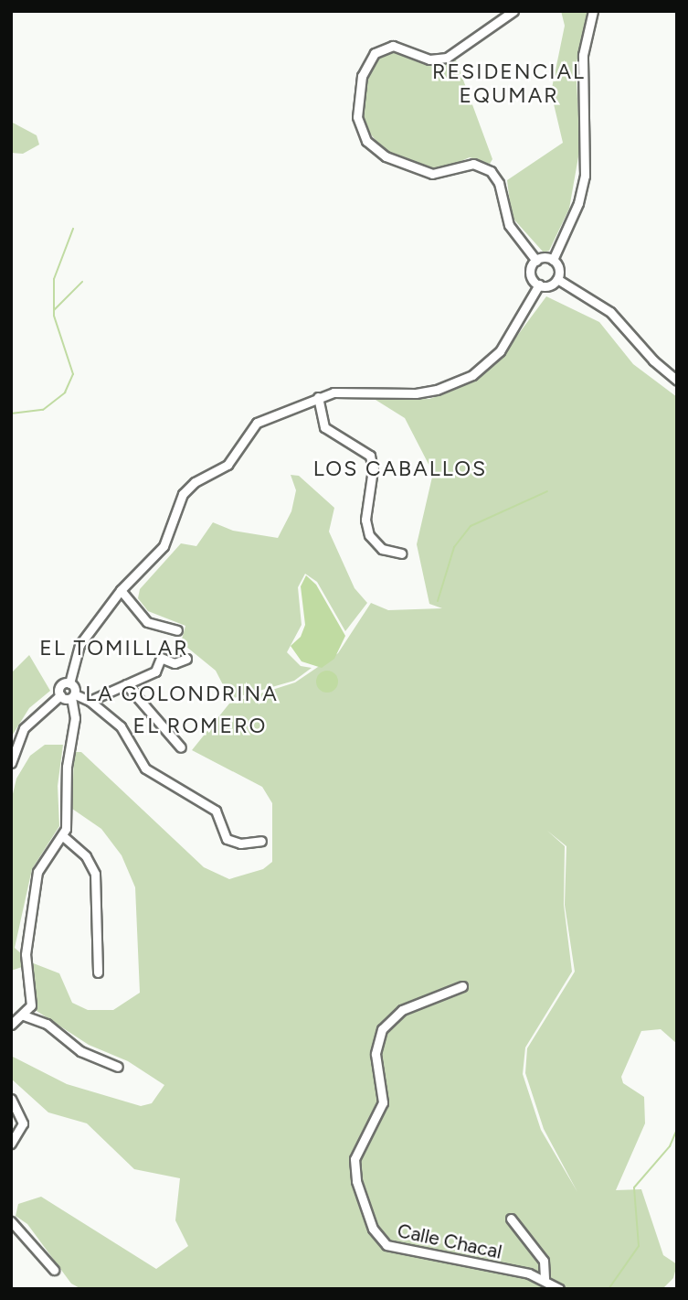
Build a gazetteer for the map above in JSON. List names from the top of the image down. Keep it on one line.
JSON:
{"streets":{"street":["Calle Chacal"]},"districts":["RESIDENCIAL EQUMAR","LOS CABALLOS","EL TOMILLAR","LA GOLONDRINA","EL ROMERO"]}
